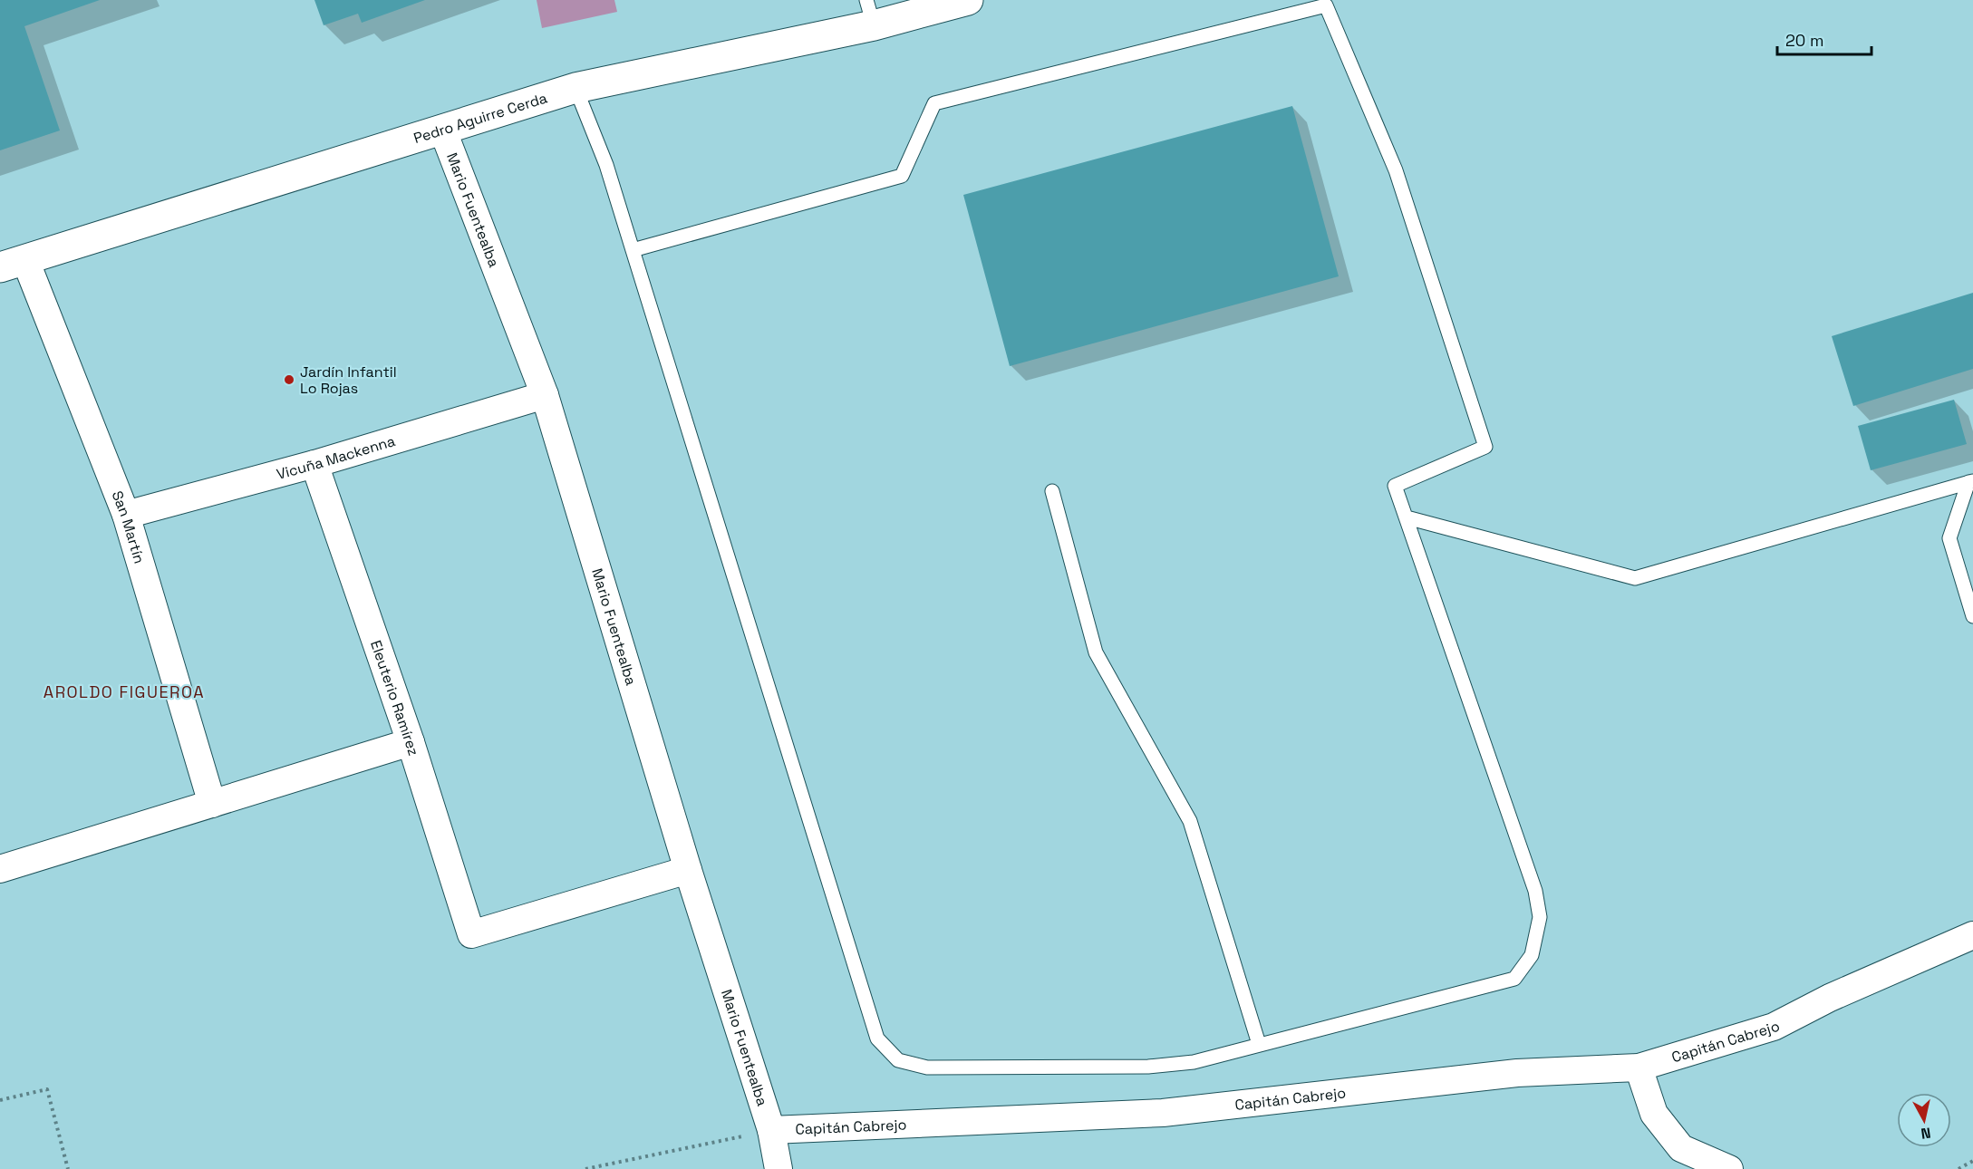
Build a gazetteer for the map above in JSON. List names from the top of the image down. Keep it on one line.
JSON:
{"streets":{"street":["Pedro Aguirre Cerda","Mario Fuentealba","Vicuña Mackenna","San Martín","Eleuterio Ramírez","Capitán Cabrejo"]},"crossings":[["Pedro Aguirre Cerda","Mario Fuentealba"],["Pedro Aguirre Cerda","San Martín"],["Mario Fuentealba","Vicuña Mackenna"],["Mario Fuentealba","Eleuterio Ramírez"],["Mario Fuentealba","Capitán Cabrejo"],["Vicuña Mackenna","San Martín"],["Vicuña Mackenna","Eleuterio Ramírez"]],"districts":["AROLDO FIGUEROA"],"places":["Jardín Infantil Lo Rojas"],"scale_bar":"20 m","north":"bottom"}
